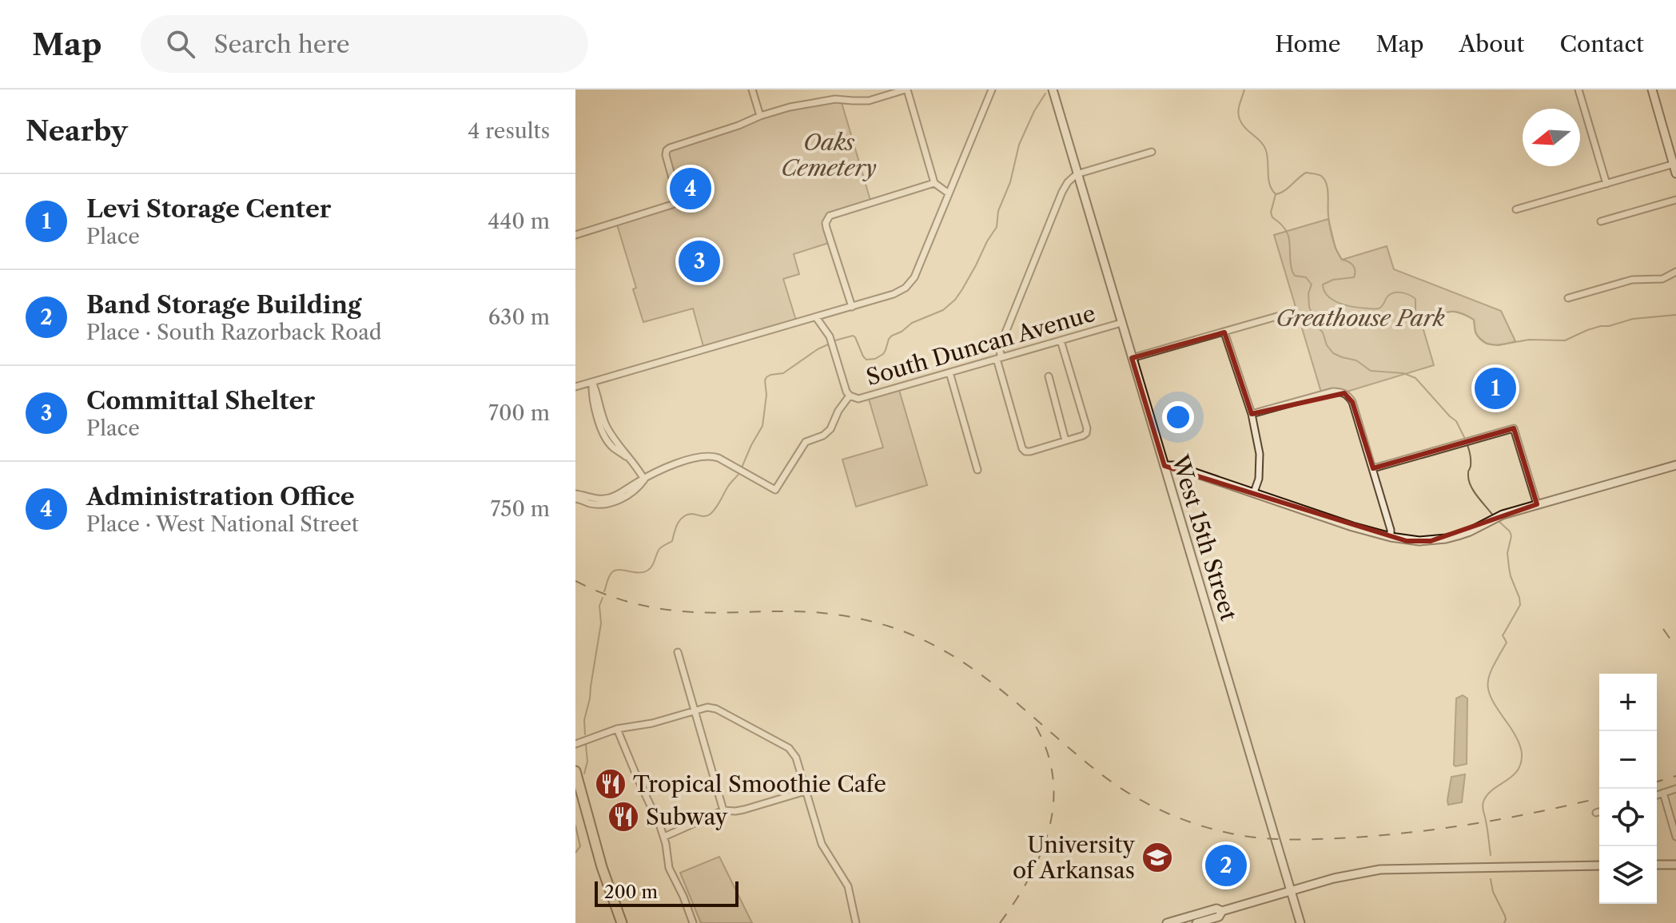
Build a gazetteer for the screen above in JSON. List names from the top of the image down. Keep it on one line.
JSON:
{"streets":{"main road":["West 15th Street"],"street":["South Duncan Avenue"]},"crossings":[["South Duncan Avenue","West 15th Street"]],"parks":["Oaks Cemetery","Greathouse Park"],"places":{"restaurant":["Tropical Smoothie Cafe","Subway"],"school or university":["University of Arkansas"]},"scale_bar":"200 m","north":"left","page":{"header":"Map","search":"Search here","nav":["Home","Map","About","Contact"],"heading":["Nearby","4 results"],"pins":["4","3","1","2"],"list":[{"mark":"1","name":"Levi Storage Center","note":"Place","value":"440 m"},{"mark":"2","name":"Band Storage Building","note":"Place · South Razorback Road","value":"630 m"},{"mark":"3","name":"Committal Shelter","note":"Place","value":"700 m"},{"mark":"4","name":"Administration Office","note":"Place · West National Street","value":"750 m"}],"map_buttons":["+","−"],"scale":"200 m"}}
